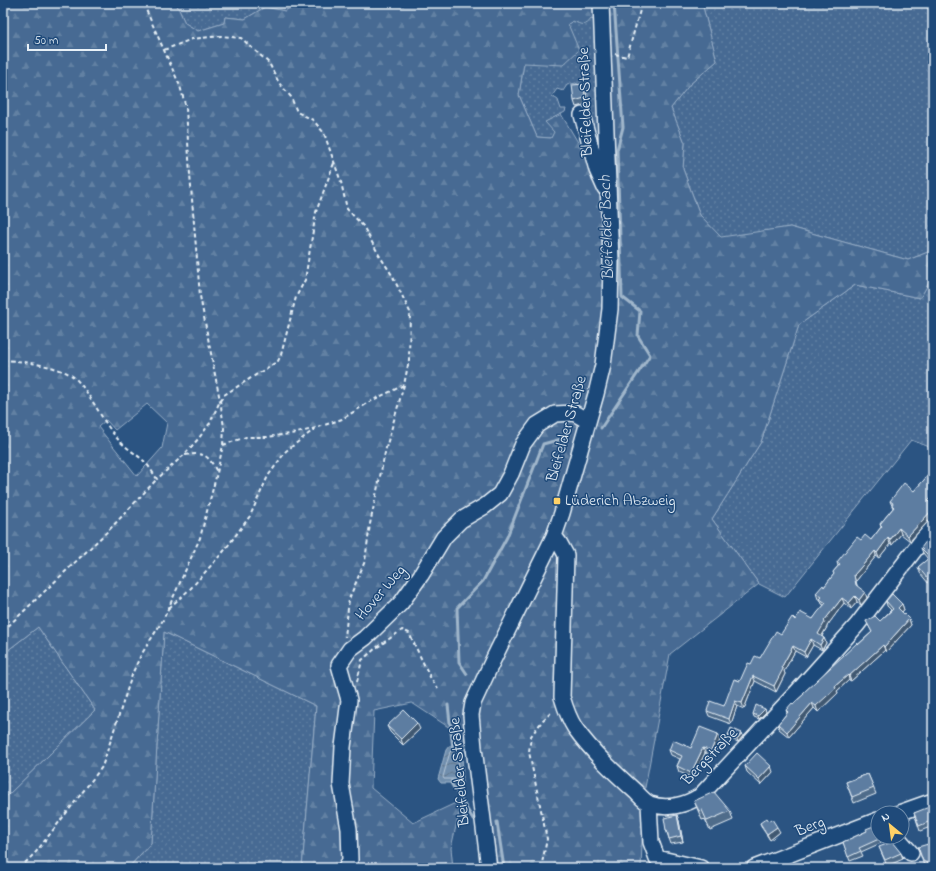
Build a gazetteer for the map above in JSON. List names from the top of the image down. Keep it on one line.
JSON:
{"streets":{"street":["Bleifelder Straße","Hover Weg","Bergstraße","Berg"]},"crossings":[["Bleifelder Straße","Hover Weg"]],"water":["Bleifelder Bach"],"places":{"transit":["Lüderich Abzweig"]},"scale_bar":"50 m","north":"top left"}
